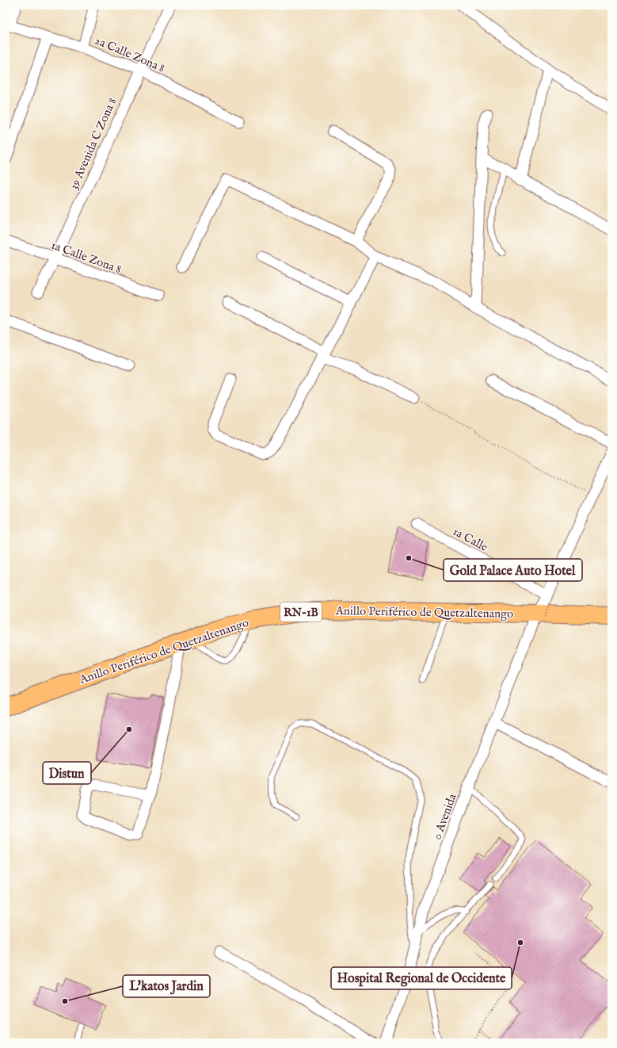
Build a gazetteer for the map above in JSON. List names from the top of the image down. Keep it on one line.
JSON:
{"streets":{"highway":["RN-1B","Anillo Periférico de Quetzaltenango"],"street":["2a Calle Zona 8","39 Avenida C Zona 8","1a Calle Zona 8","1a Calle","0 Avenida"]},"crossings":[["2a Calle Zona 8","39 Avenida C Zona 8"],["39 Avenida C Zona 8","1a Calle Zona 8"],["1a Calle","Anillo Periférico de Quetzaltenango"],["1a Calle","0 Avenida"],["Anillo Periférico de Quetzaltenango","0 Avenida"]],"places":["Gold Palace Auto Hotel","Distun","Hospital Regional de Occidente","L'katos Jardin"]}
